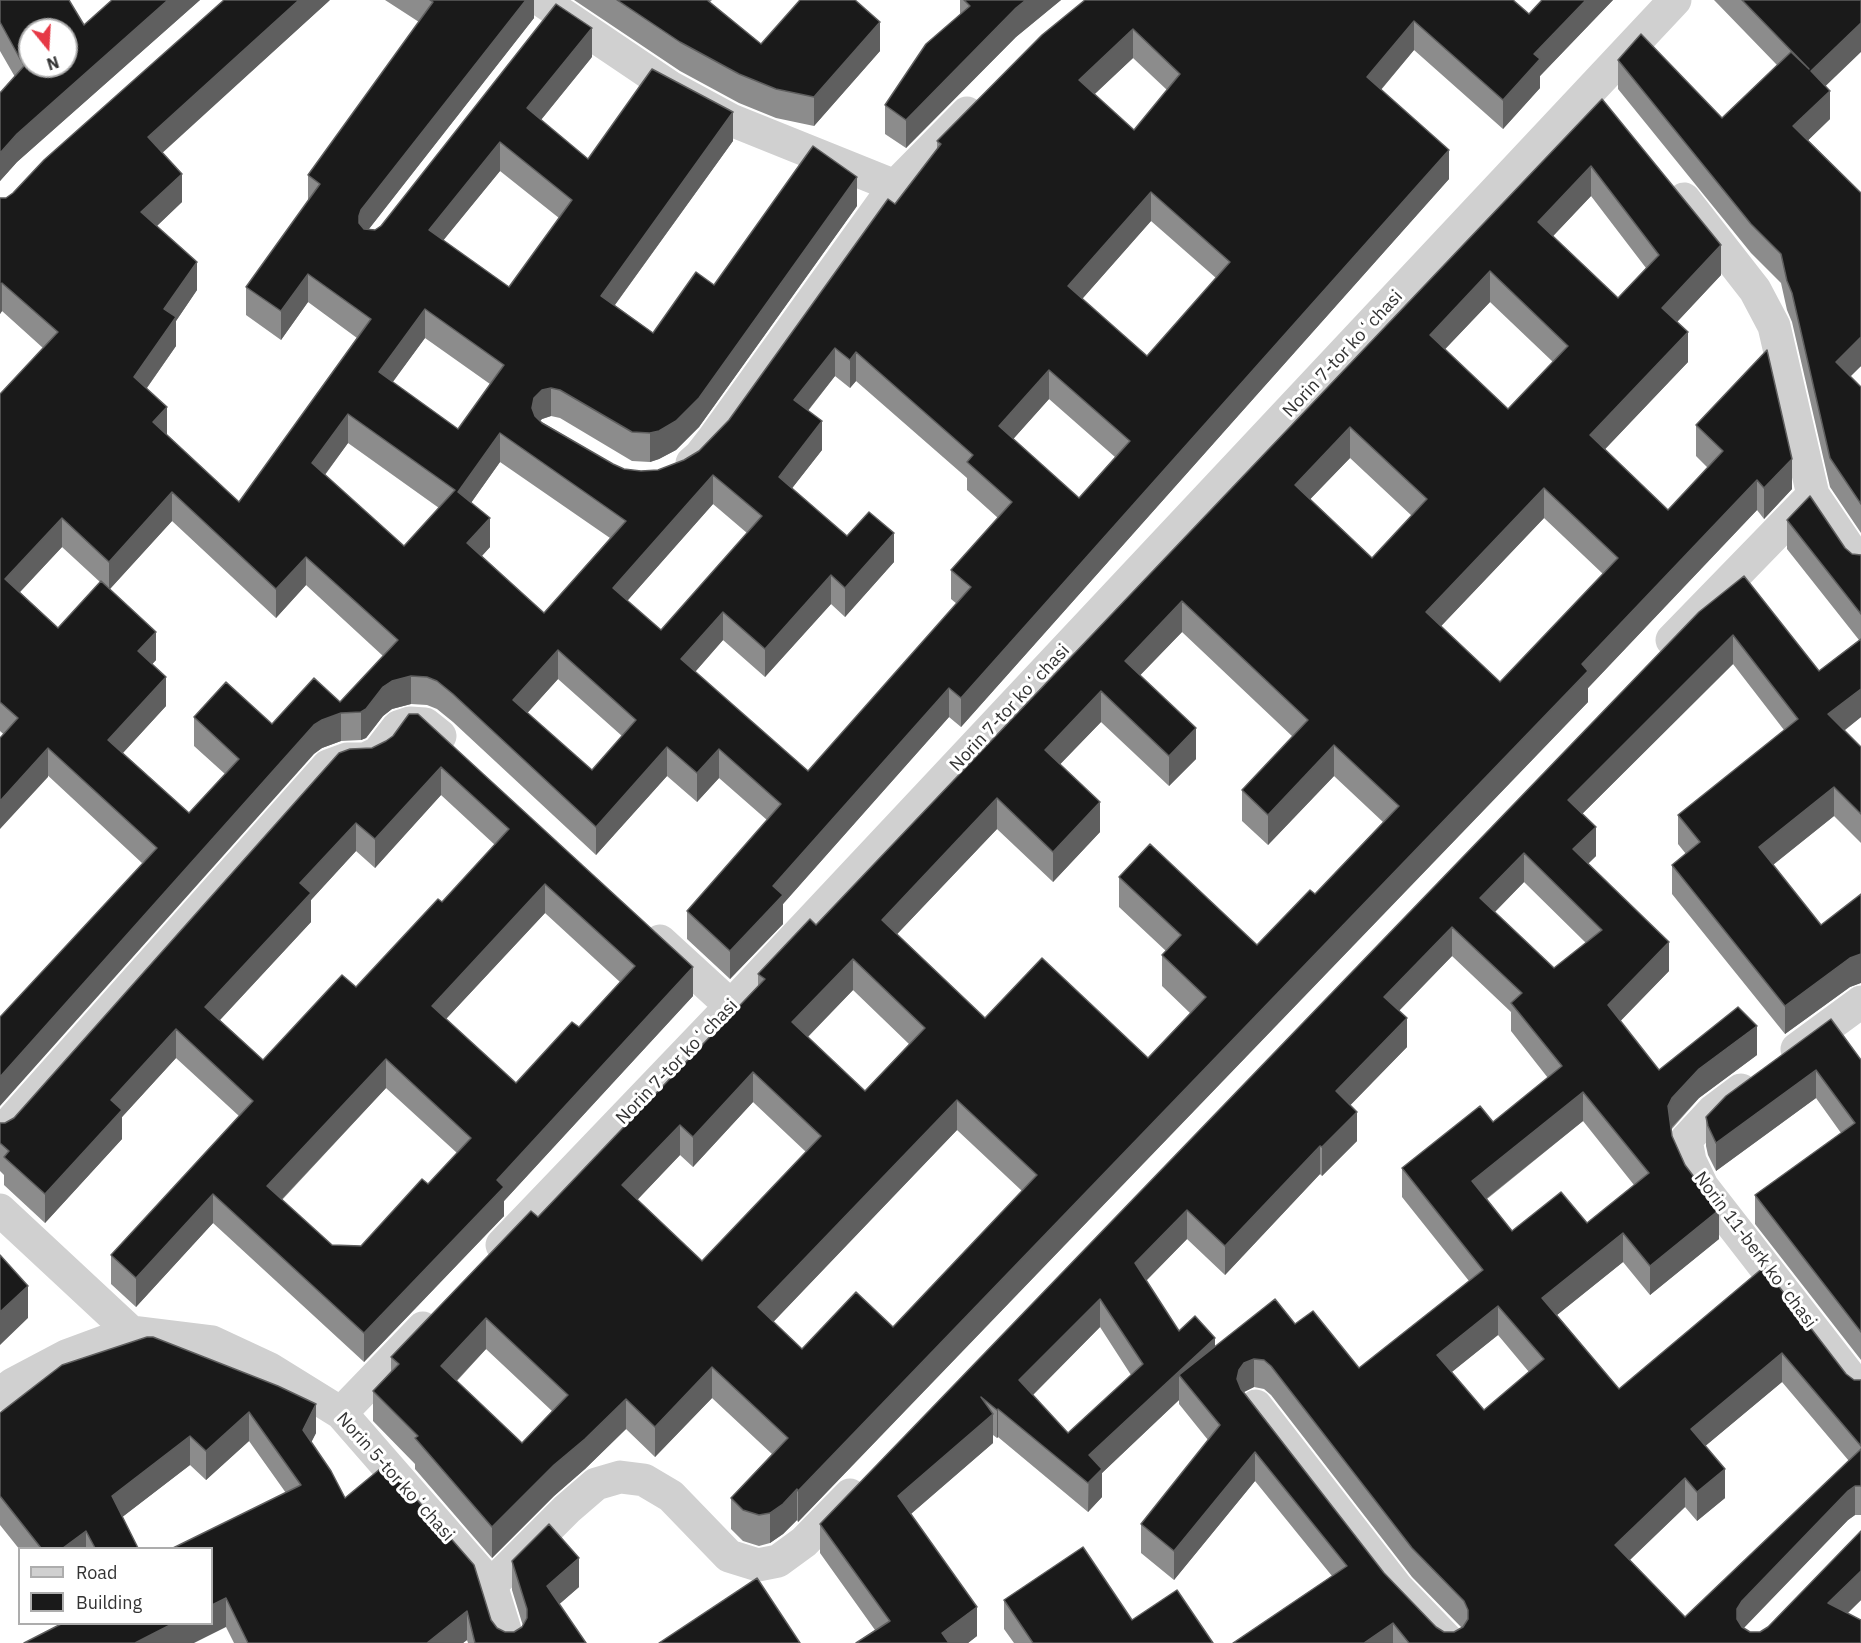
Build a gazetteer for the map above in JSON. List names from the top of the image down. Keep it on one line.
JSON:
{"streets":{"street":["Norin 7-tor koʻchasi","Norin 11-berk koʻchasi","Norin 5-tor koʻchasi"]},"legend":["Road","Building"],"north":"bottom"}
